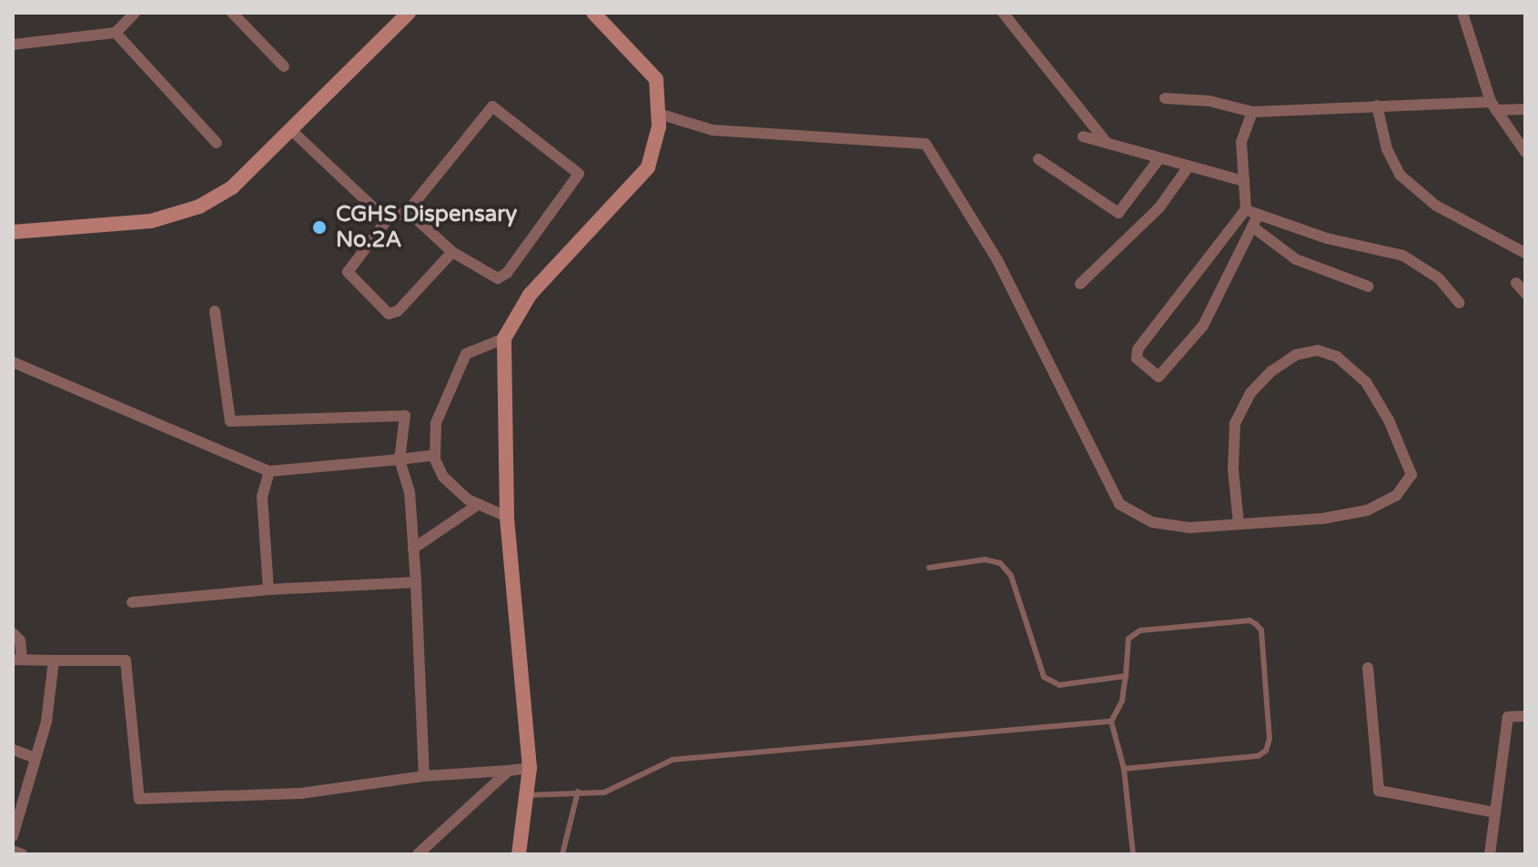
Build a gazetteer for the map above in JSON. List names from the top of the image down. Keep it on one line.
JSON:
{"places":["CGHS Dispensary No.2A"]}
